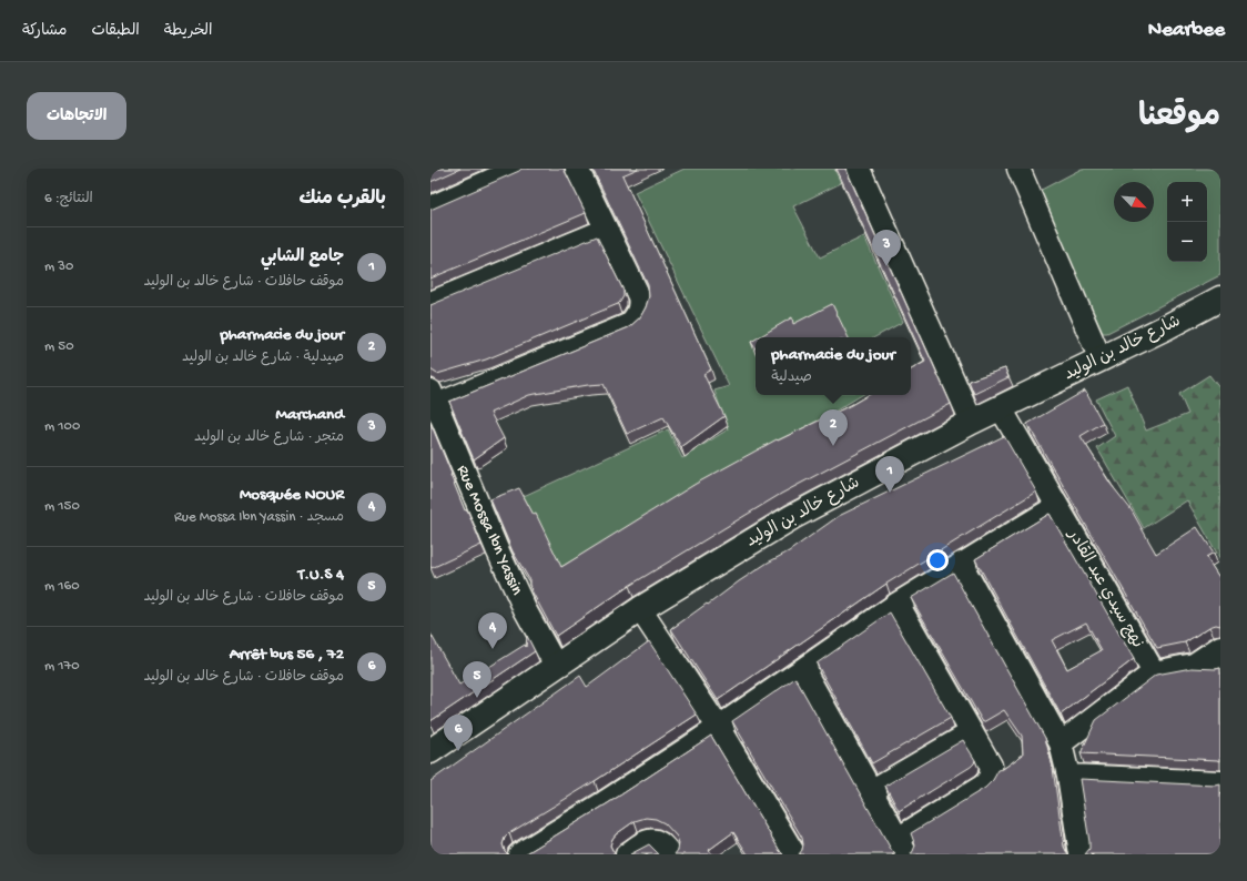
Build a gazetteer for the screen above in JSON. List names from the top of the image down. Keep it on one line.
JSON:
{"streets":{"street":["شارع خالد بن الوليد","Rue Mossa Ibn Yassin","نهج سيدي عبد القادر"]},"crossings":[["شارع خالد بن الوليد","Rue Mossa Ibn Yassin"],["شارع خالد بن الوليد","نهج سيدي عبد القادر"]],"north":"bottom right","page":{"header":"Nearbee","nav":["الخريطة","الطبقات","مشاركة"],"title":"موقعنا","buttons":"الاتجاهات","heading":["بالقرب منك","النتائج: 6"],"map_buttons":["+","−"],"list":[{"mark":"1","name":"جامع الشابي","note":"موقف حافلات · شارع خالد بن الوليد","value":"30 m"},{"mark":"2","name":"pharmacie du jour","note":"صيدلية · شارع خالد بن الوليد","value":"50 m"},{"mark":"3","name":"Marchand","note":"متجر · شارع خالد بن الوليد","value":"100 m"},{"mark":"4","name":"Mosquée NOUR","note":"مسجد · Rue Mossa Ibn Yassin","value":"150 m"},{"mark":"5","name":"T.U.S 4","note":"موقف حافلات · شارع خالد بن الوليد","value":"160 m"},{"mark":"6","name":"Arrêt bus 56 , 72","note":"موقف حافلات · شارع خالد بن الوليد","value":"170 m"}],"pins":["3","2","1","4","5","6"],"popup":["pharmacie du jour","صيدلية"]}}
